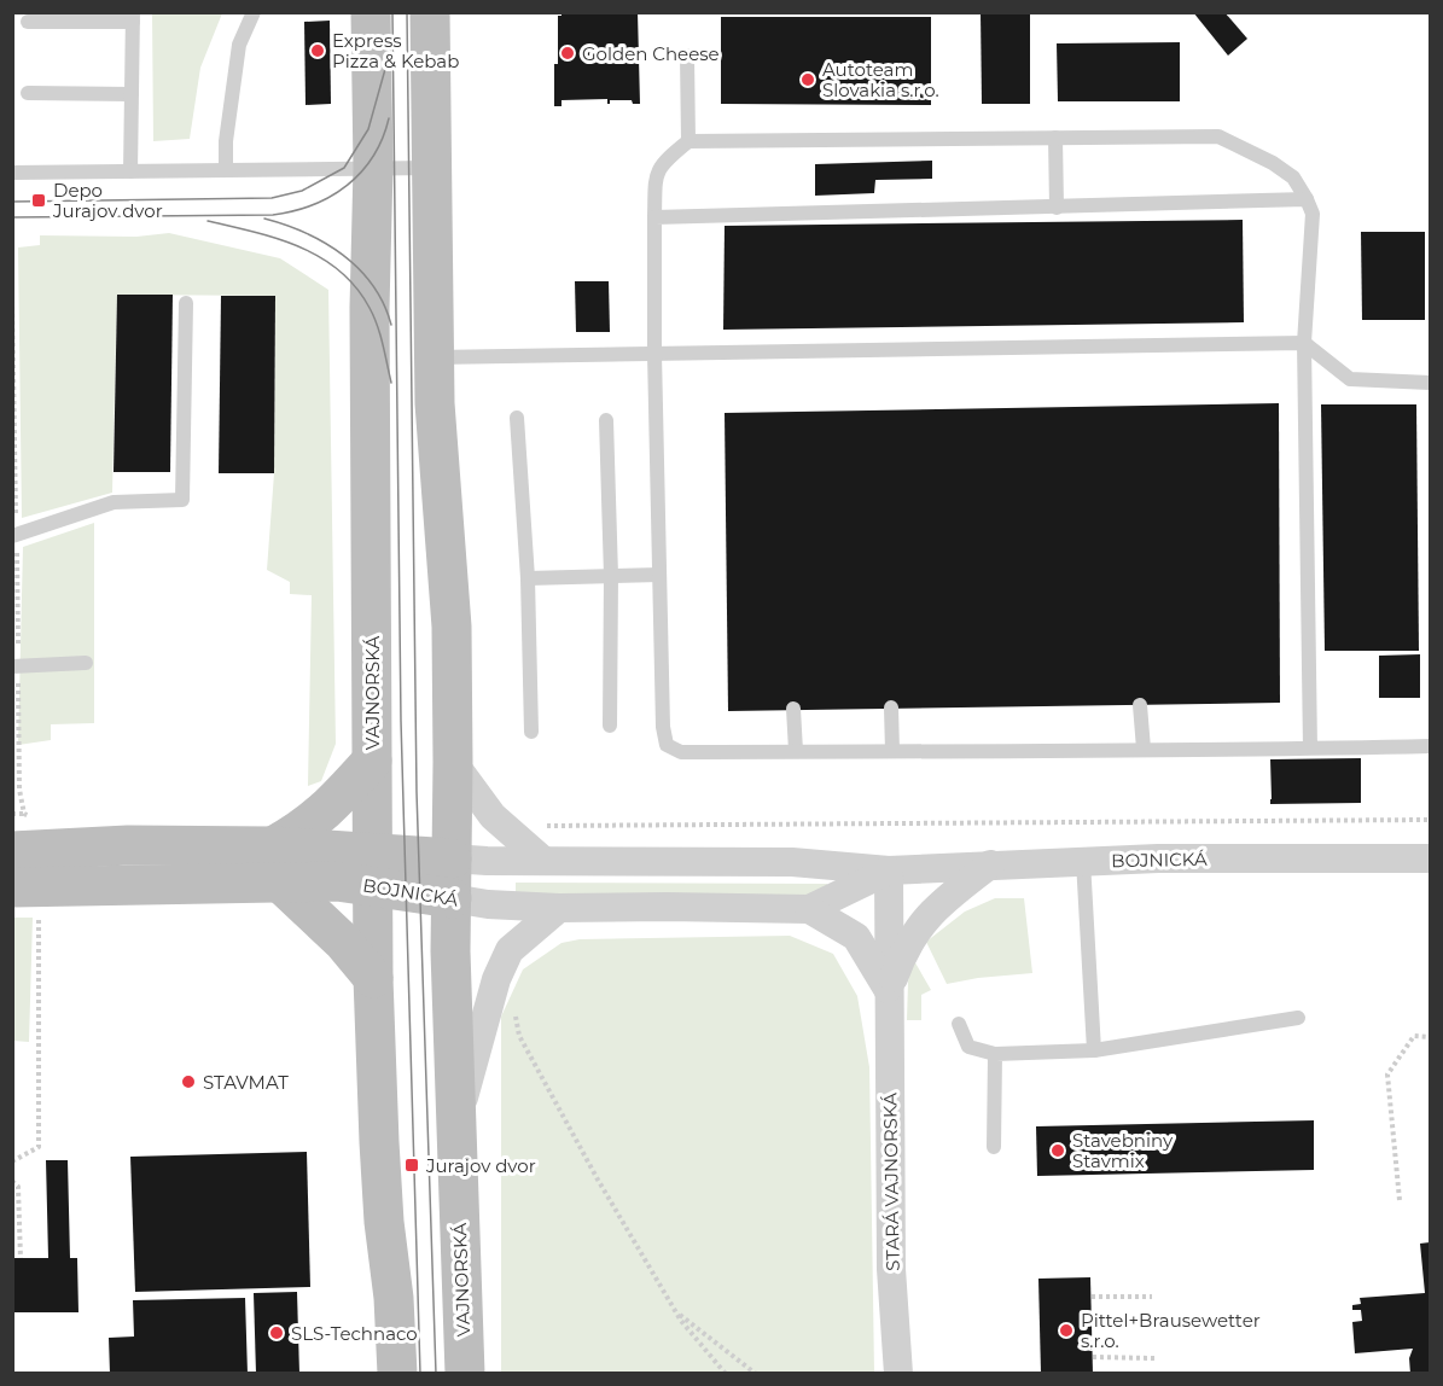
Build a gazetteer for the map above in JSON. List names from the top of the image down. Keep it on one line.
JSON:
{"streets":{"main road":["VAJNORSKÁ","BOJNICKÁ"],"street":["STARÁ VAJNORSKÁ"]},"crossings":[["VAJNORSKÁ","BOJNICKÁ"],["BOJNICKÁ","STARÁ VAJNORSKÁ"]],"places":{"other":["Express Pizza & Kebab","Golden Cheese","Autoteam Slovakia s.r.o.","STAVMAT","Stavebniny Stavmix","Pittel+Brausewetter s.r.o.","SLS-Technaco"],"transit":["Depo Jurajov dvor","Jurajov dvor"]}}
